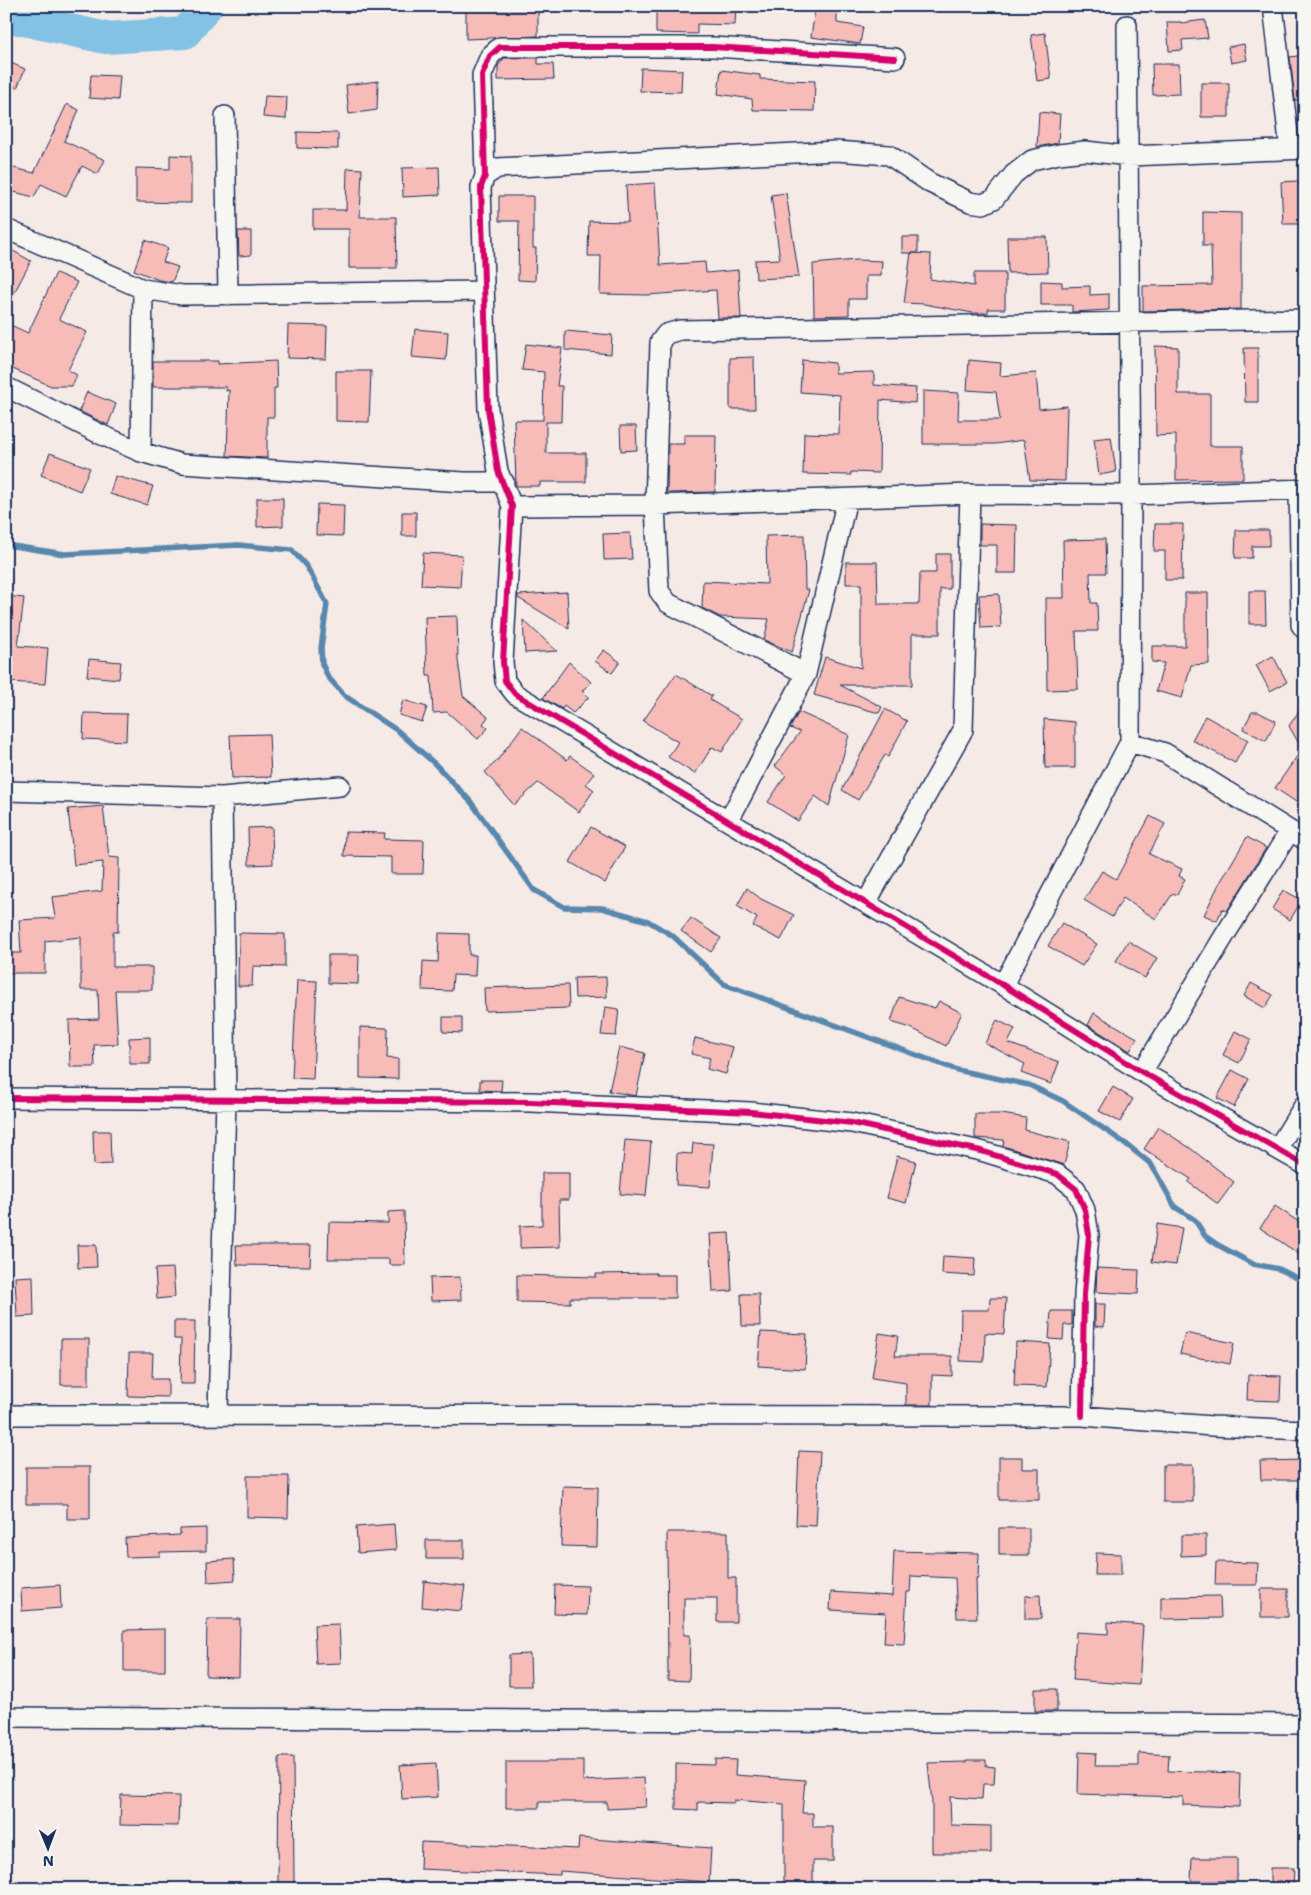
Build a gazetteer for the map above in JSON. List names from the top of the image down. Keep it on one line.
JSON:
{"north":"bottom"}
